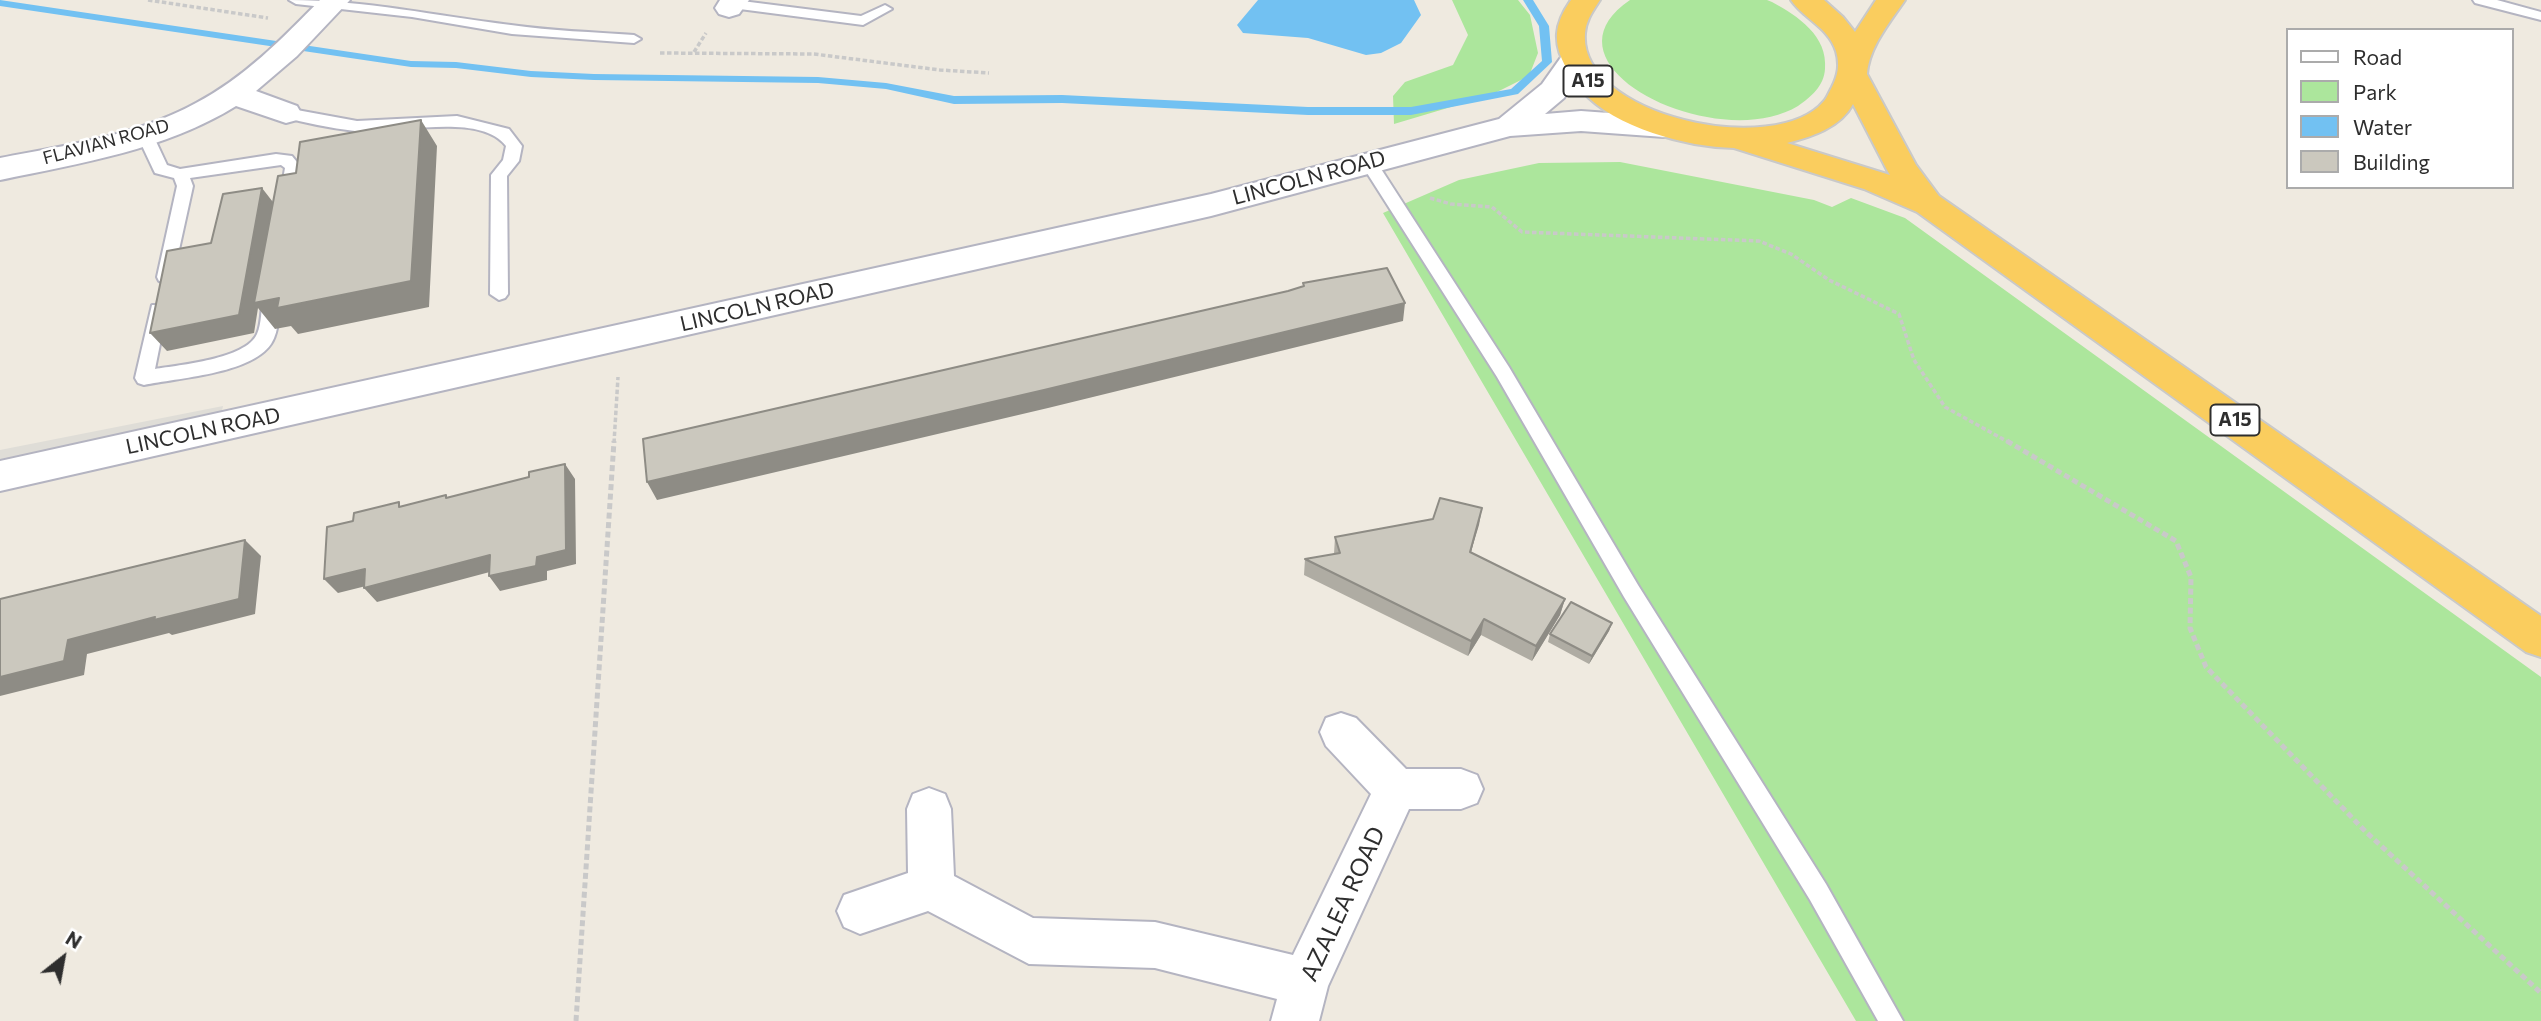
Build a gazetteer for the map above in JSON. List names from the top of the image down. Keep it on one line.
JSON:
{"streets":{"highway":["A15"],"main road":["FLAVIAN ROAD","LINCOLN ROAD","AZALEA ROAD"]},"crossings":[["A15","LINCOLN ROAD"]],"legend":["Road","Park","Water","Building"],"north":"top right"}
